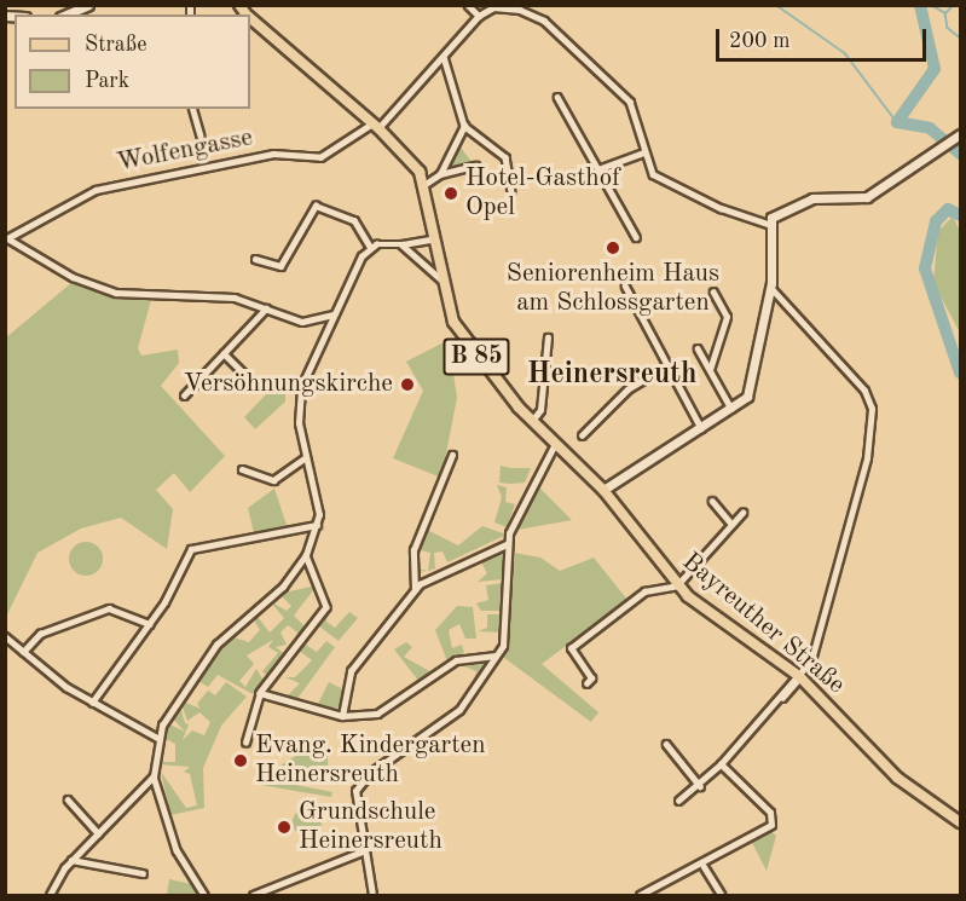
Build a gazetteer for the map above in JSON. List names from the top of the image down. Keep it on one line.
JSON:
{"streets":{"main road":["B 85","Bayreuther Straße"],"street":["Wolfengasse"]},"crossings":[["Wolfengasse","B 85"],["B 85","Bayreuther Straße"]],"districts":["Heinersreuth"],"places":["Hotel-Gasthof Opel","Seniorenheim Haus am Schlossgarten","Versöhnungskirche","Evang. Kindergarten Heinersreuth","Grundschule Heinersreuth"],"legend":["Straße","Park"],"scale_bar":"200 m"}
